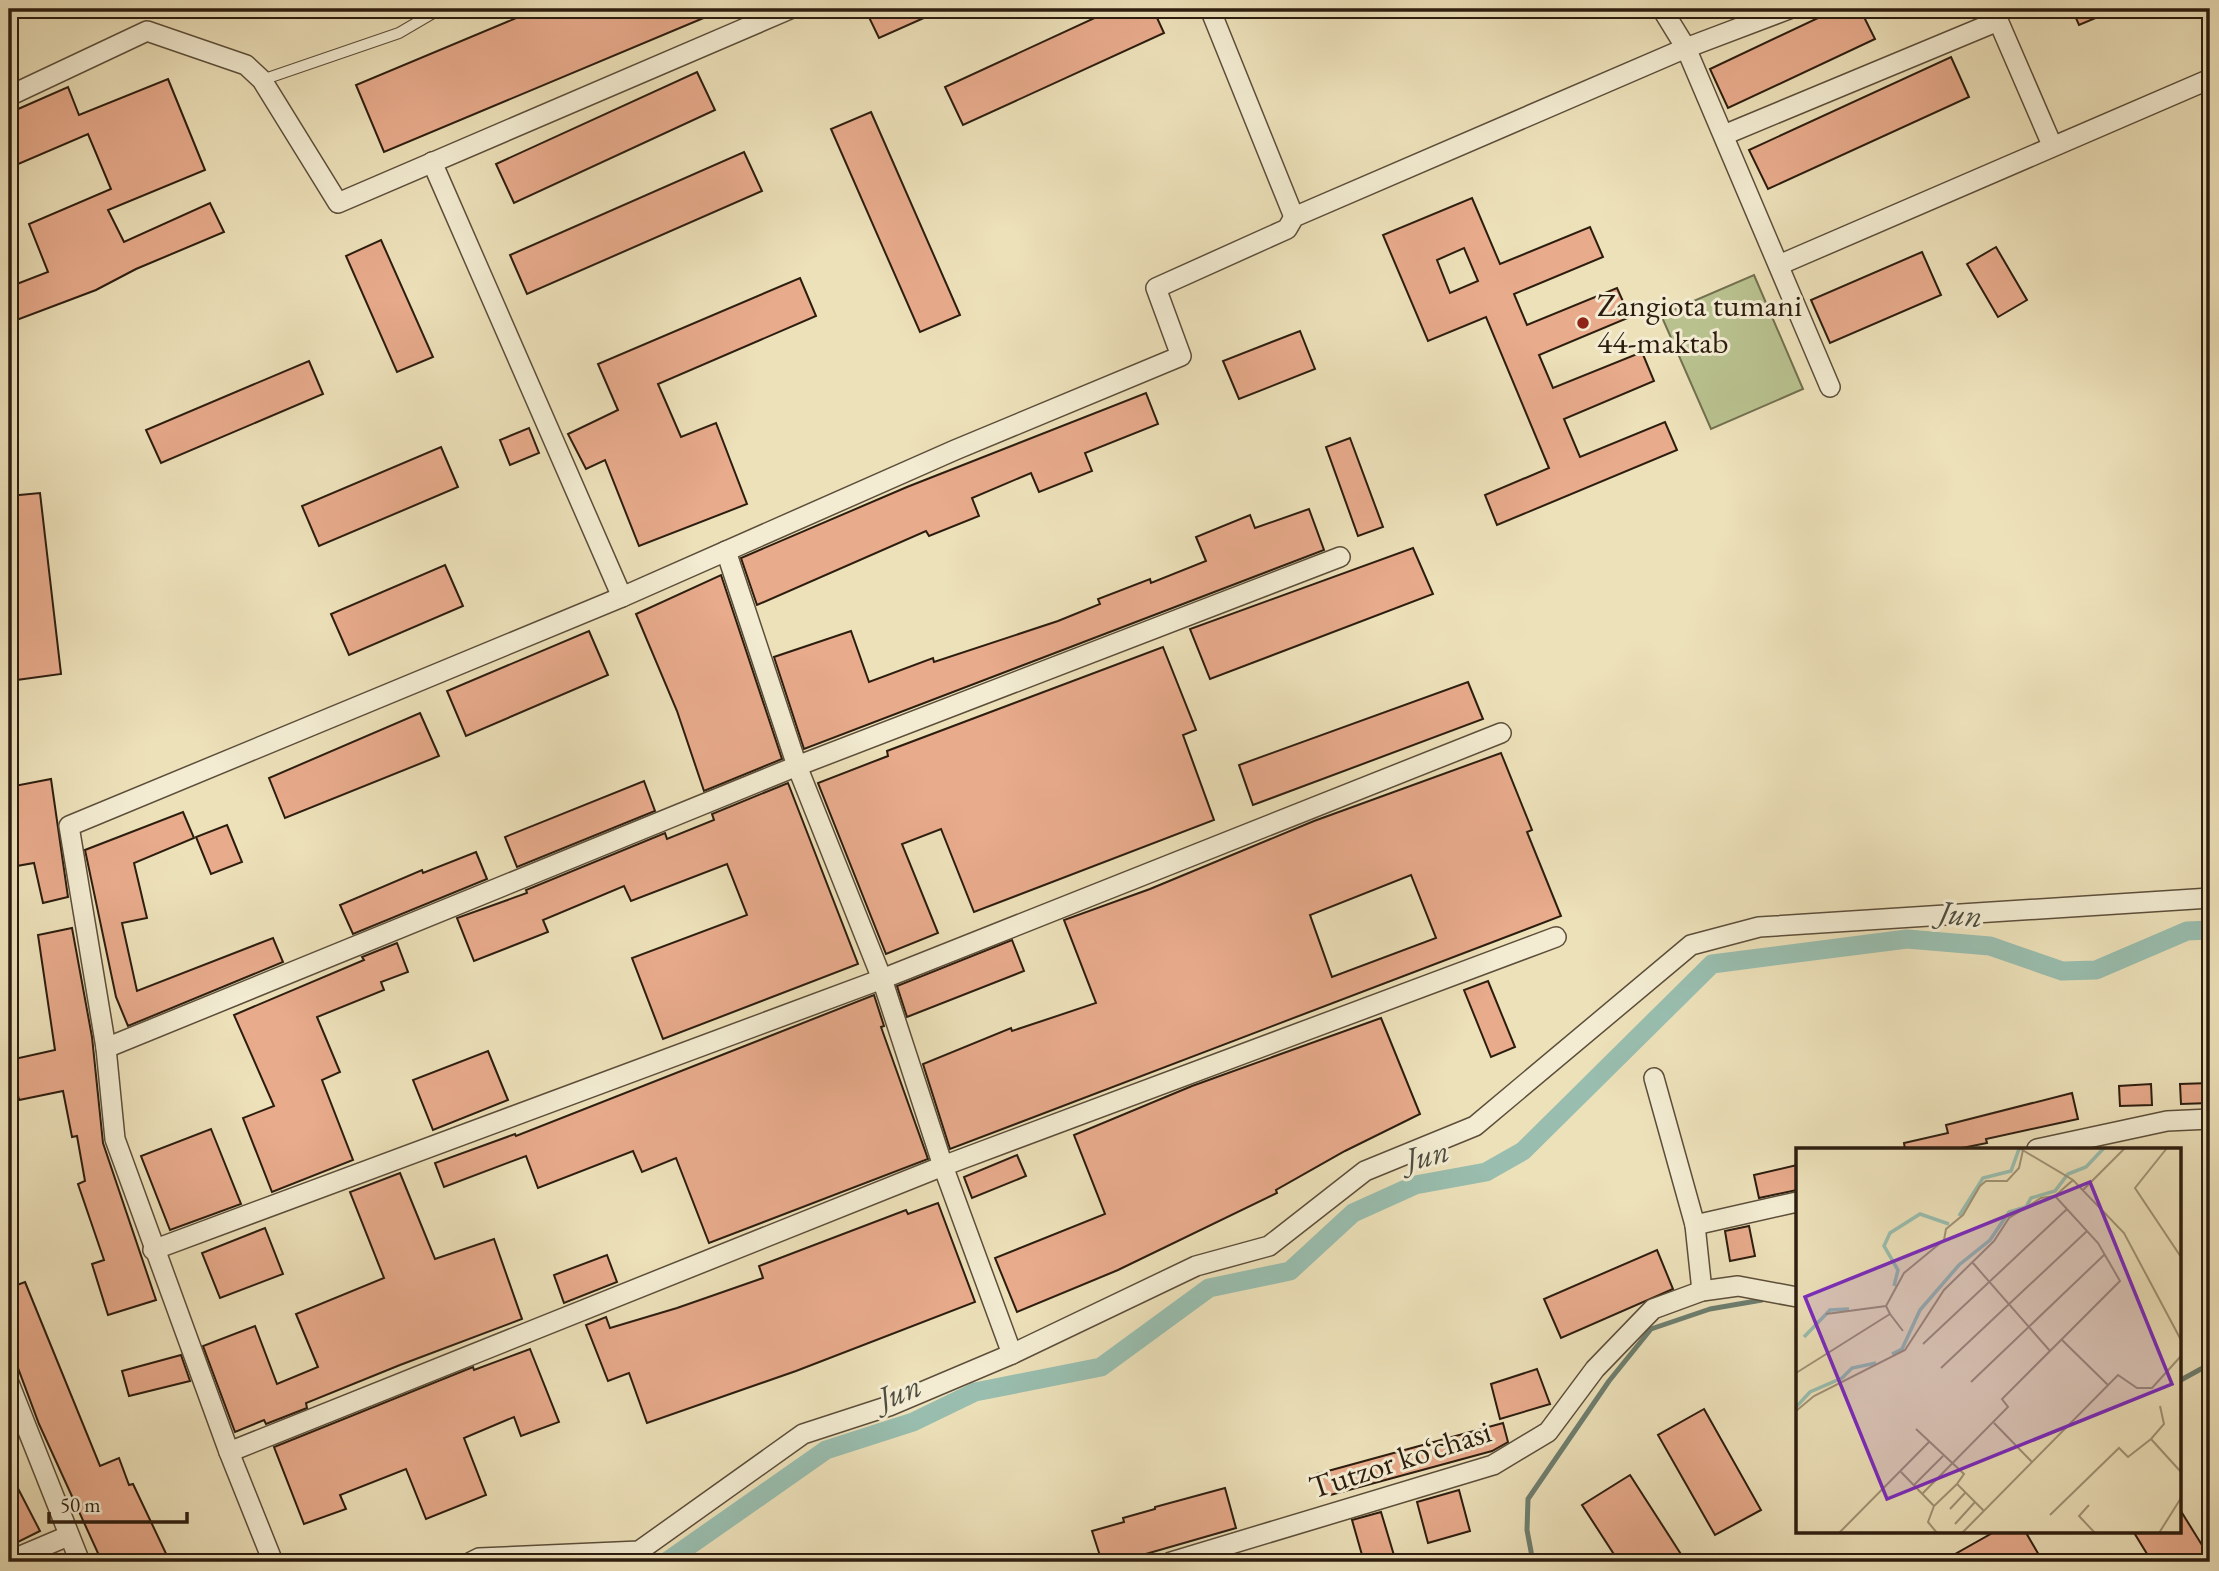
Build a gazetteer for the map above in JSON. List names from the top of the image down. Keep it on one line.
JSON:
{"streets":{"street":["Tutzor ko‘chasi"]},"water":["Jun"],"places":["Zangiota tumani 44-maktab"],"scale_bar":"50 m"}
